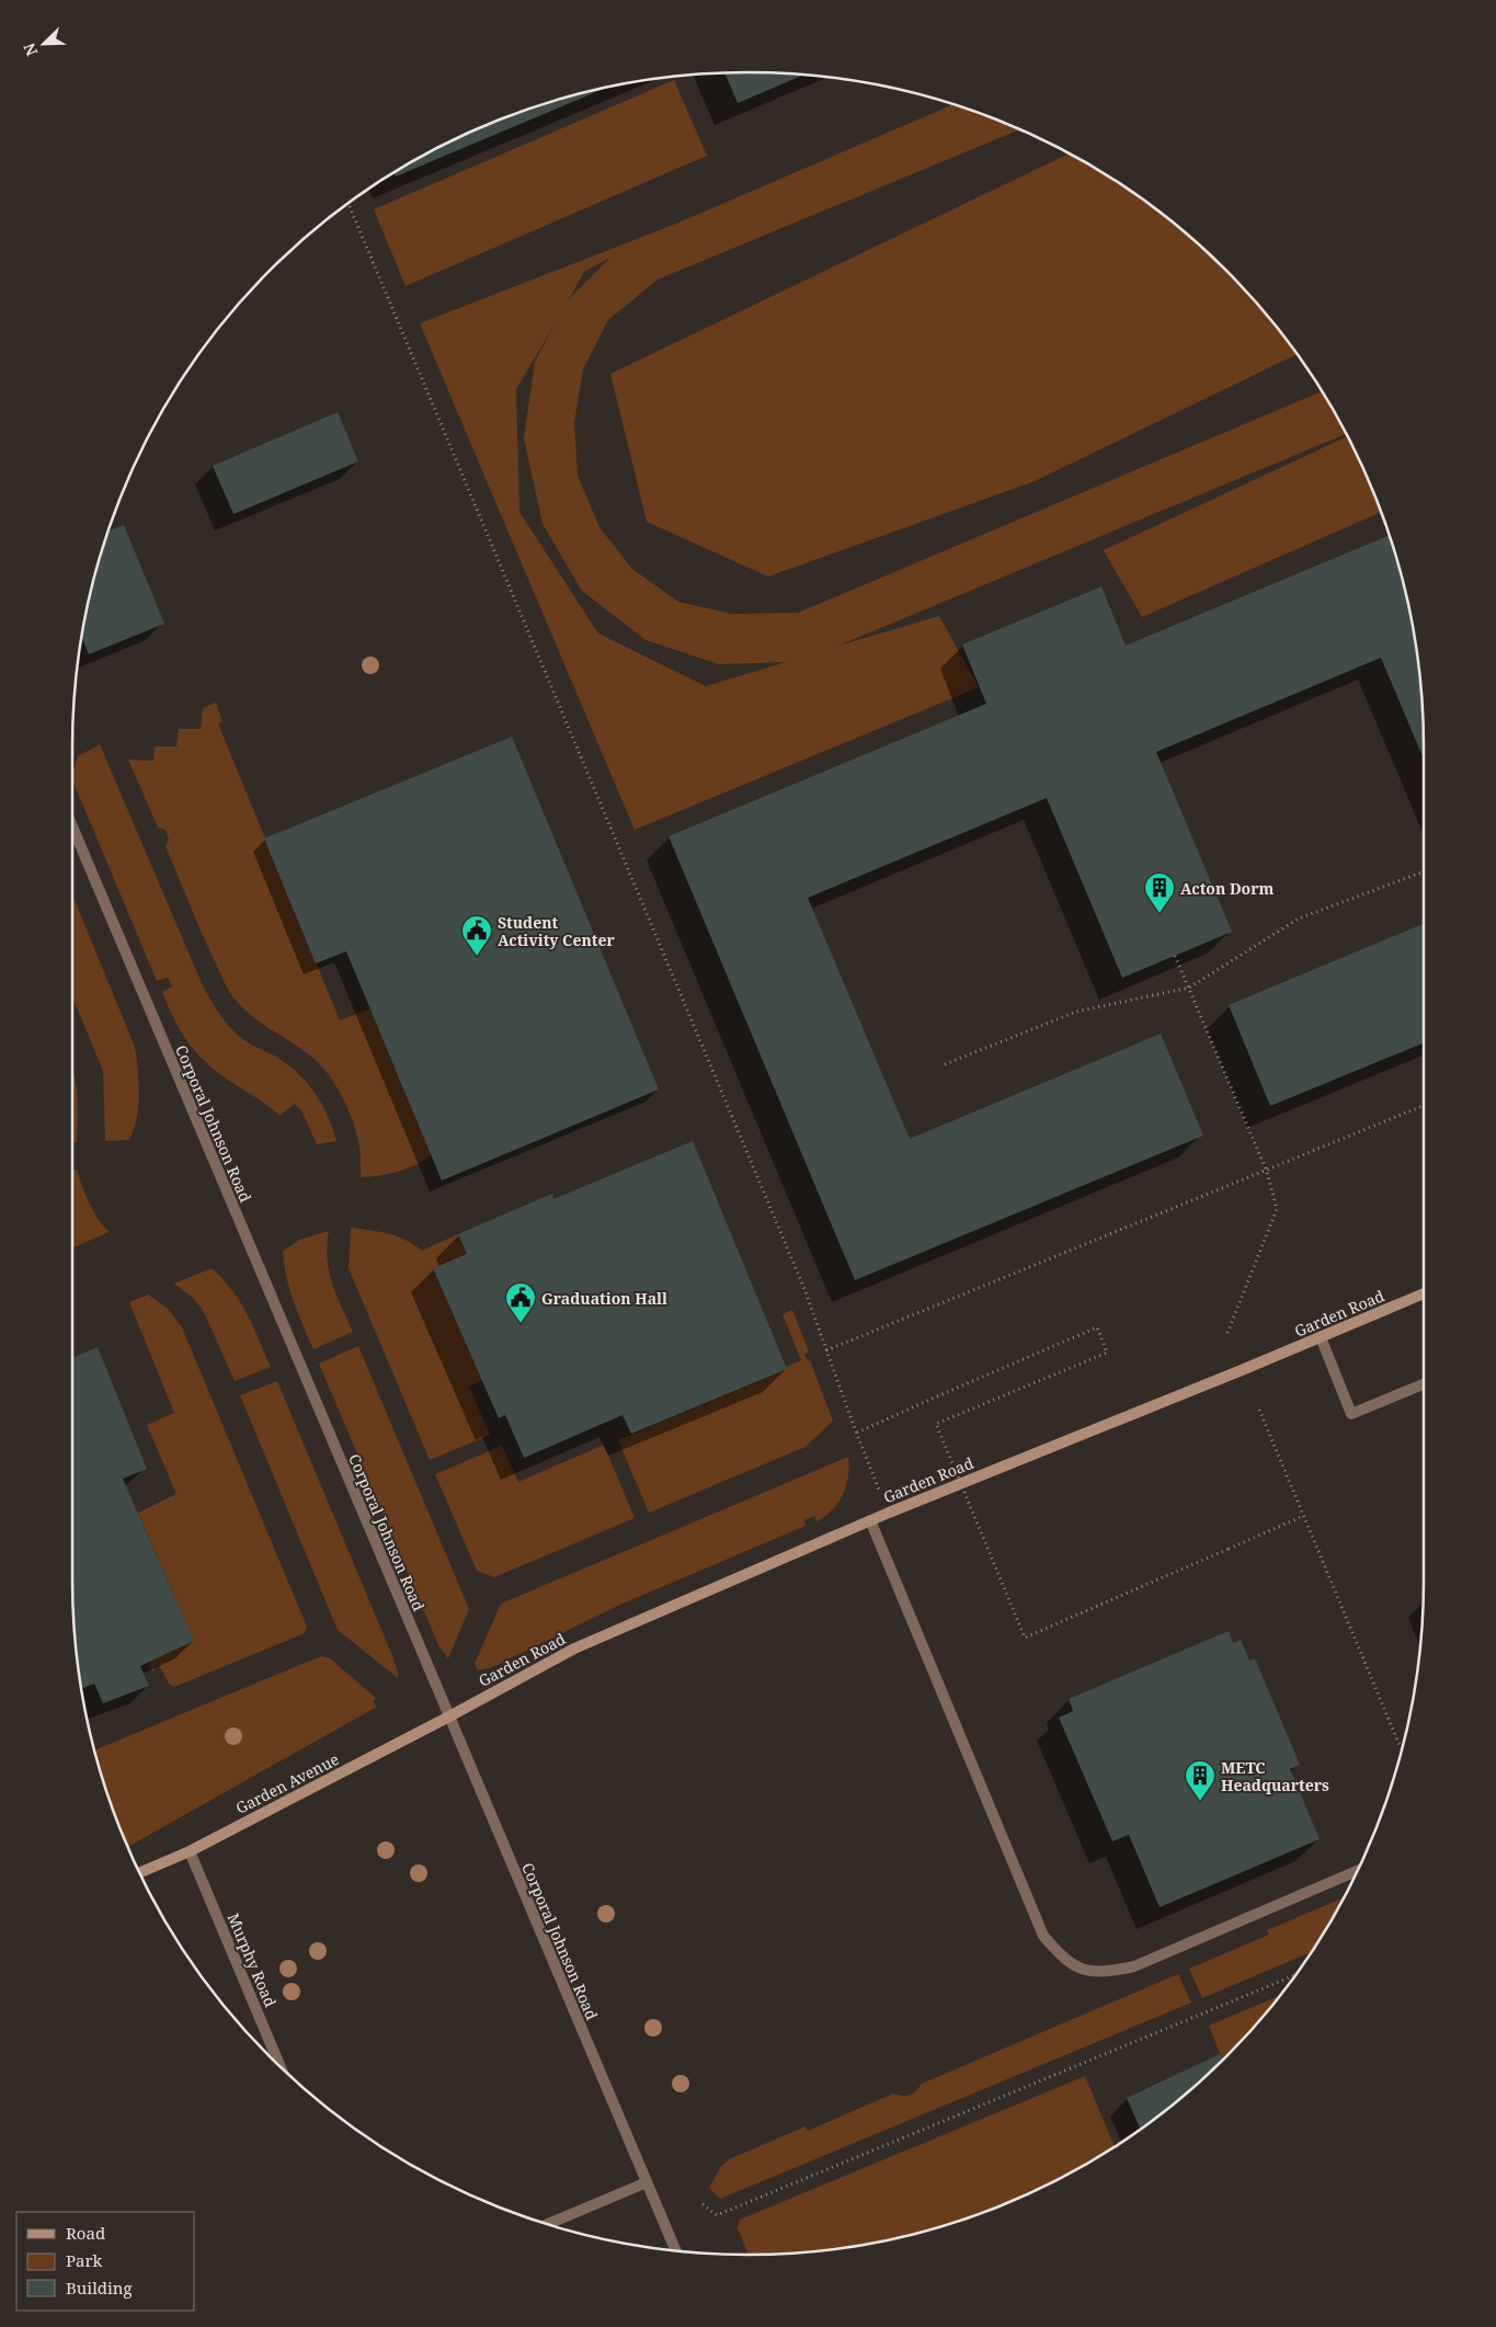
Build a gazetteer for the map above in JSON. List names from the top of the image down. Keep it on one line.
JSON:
{"streets":{"street":["Corporal Johnson Road","Garden Road","Garden Avenue","Murphy Road"]},"crossings":[["Corporal Johnson Road","Garden Road"],["Corporal Johnson Road","Garden Avenue"],["Garden Road","Garden Avenue"],["Garden Avenue","Murphy Road"]],"places":{"building":["Acton Dorm","METC Headquarters"],"public building":["Student Activity Center","Graduation Hall"]},"legend":["Road","Park","Building"],"north":"bottom left"}
